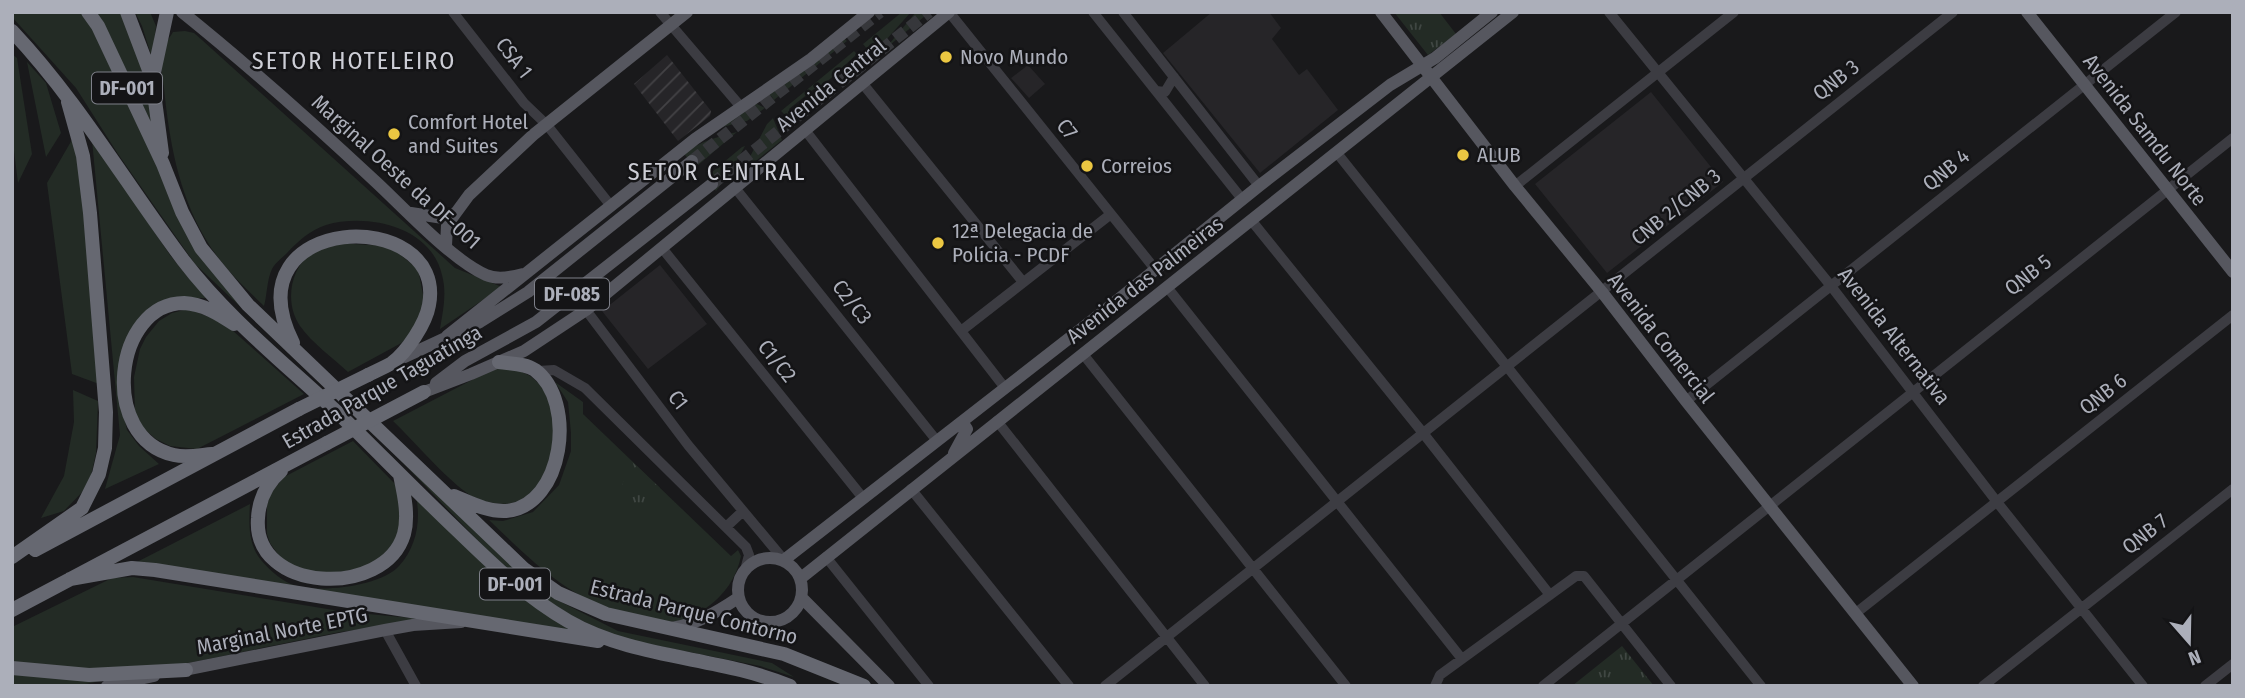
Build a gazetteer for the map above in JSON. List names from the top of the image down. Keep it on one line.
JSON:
{"streets":{"highway":["DF-001","DF-085","Estrada Parque Taguatinga","Estrada Parque Contorno"],"main road":["Avenida Central","Avenida Samdu Norte","Marginal Oeste da DF-001","Avenida das Palmeiras","Avenida Comercial","Marginal Norte EPTG"],"street":["CSA 1","QNB 3","C7","QNB 4","CNB 2/CNB 3","QNB 5","C2/C3","Avenida Alternativa","C1/C2","QNB 6","C1","QNB 7"]},"crossings":[["CSA 1","Avenida Central"],["QNB 3","CNB 2/CNB 3"],["QNB 3","Avenida Alternativa"],["Avenida Central","C7"],["Avenida Central","Marginal Oeste da DF-001"],["Avenida Central","C2/C3"],["Avenida Central","C1/C2"],["Avenida Central","Estrada Parque Taguatinga"],["Avenida Central","C1"],["C7","Avenida das Palmeiras"],["Avenida Samdu Norte","QNB 4"],["Avenida Samdu Norte","QNB 5"],["QNB 4","Avenida Alternativa"],["QNB 4","Avenida Comercial"],["CNB 2/CNB 3","Avenida Alternativa"],["CNB 2/CNB 3","Avenida Comercial"],["QNB 5","Avenida Alternativa"],["QNB 5","Avenida Comercial"],["Avenida das Palmeiras","C2/C3"],["Avenida das Palmeiras","Avenida Comercial"],["Avenida das Palmeiras","C1/C2"],["Avenida das Palmeiras","C1"],["Avenida Alternativa","QNB 6"],["Avenida Alternativa","QNB 7"],["Avenida Comercial","QNB 6"]],"districts":["SETOR HOTELEIRO","SETOR CENTRAL"],"places":["Novo Mundo","Comfort Hotel and Suites","ALUB","Correios","12ª Delegacia de Polícia - PCDF"],"north":"bottom"}
